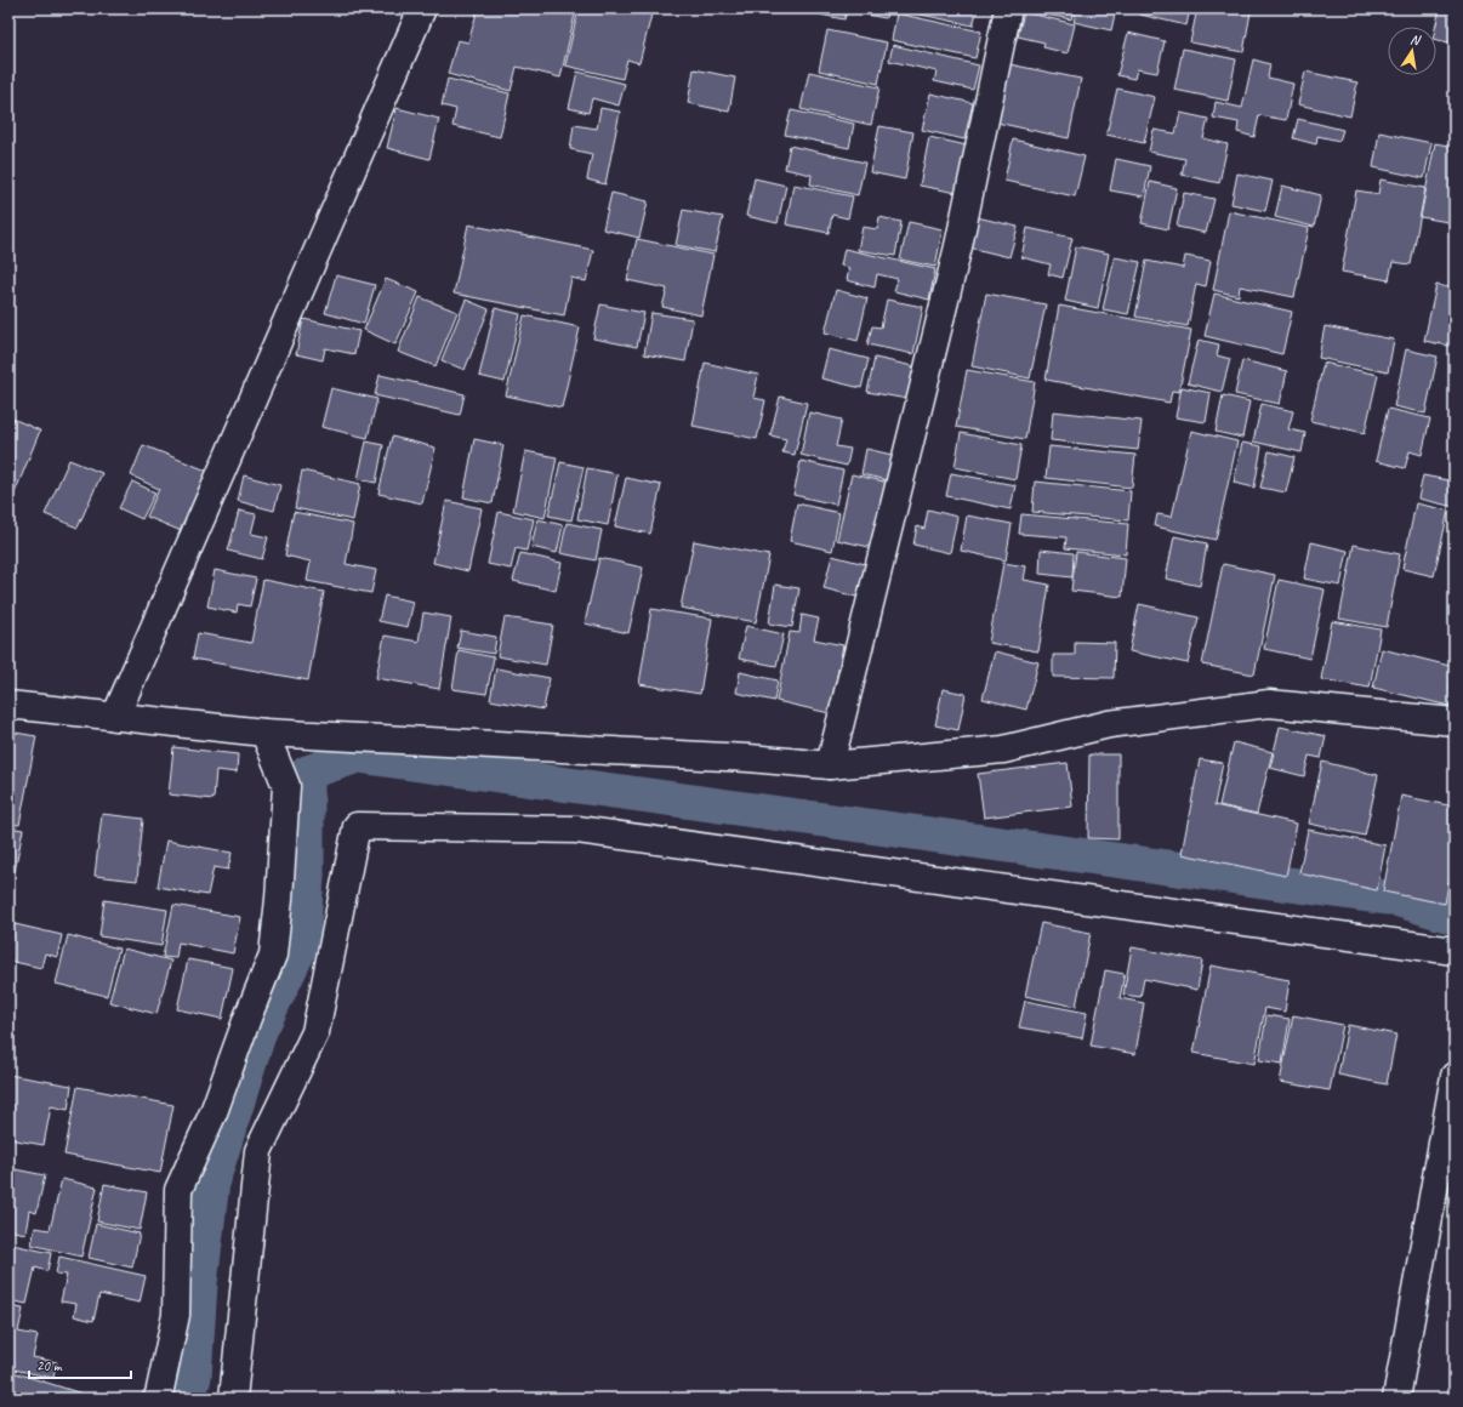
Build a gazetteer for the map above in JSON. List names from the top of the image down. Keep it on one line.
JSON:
{"scale_bar":"20 m","north":"top"}
